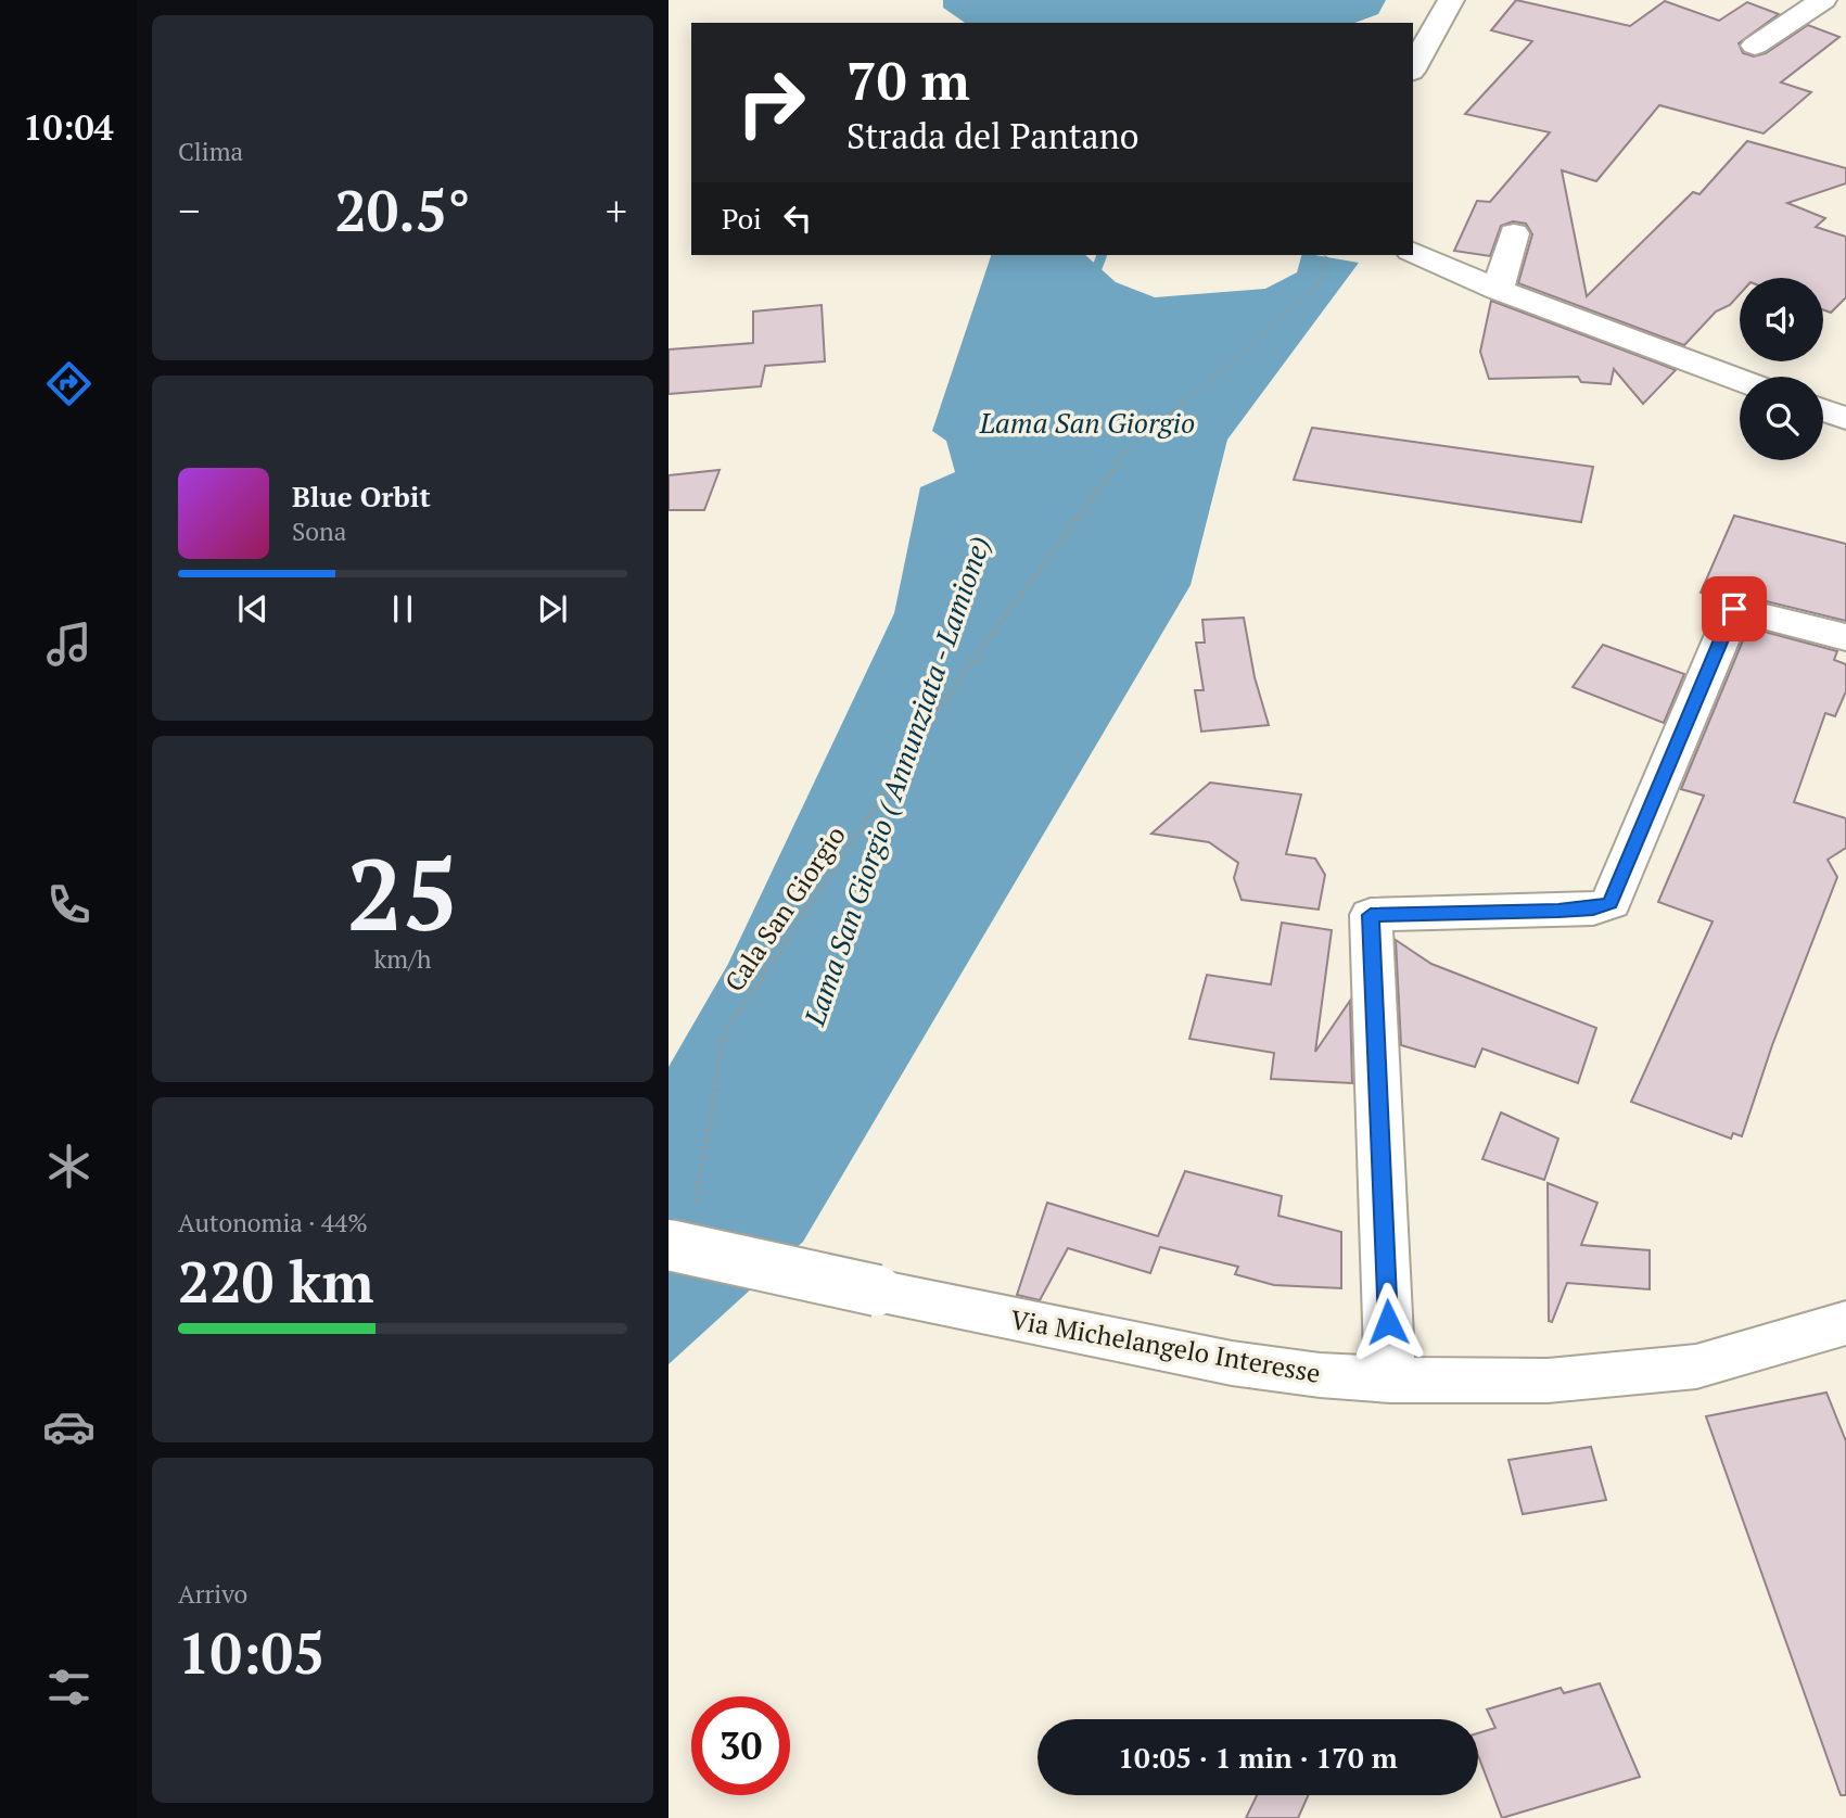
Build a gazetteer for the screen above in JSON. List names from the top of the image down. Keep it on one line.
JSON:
{"streets":{"street":["Via Michelangelo Interesse"],"path":["Cala San Giorgio"]},"water":["Lama San Giorgio","Lama San Giorgio ( Annunziata - Lamione)"],"page":{"tabs":"10:04","tile":["Clima",["25","km/h"],["Autonomia · 44%","220 km"],["Arrivo","10:05"]],"turn":["70 m","Strada del Pantano"],"heat":["−","20.5°","+"],"then":"Poi","song":["Blue Orbit","Sona"],"limit":"30","trip":"10:05 · 1 min · 170 m"}}
